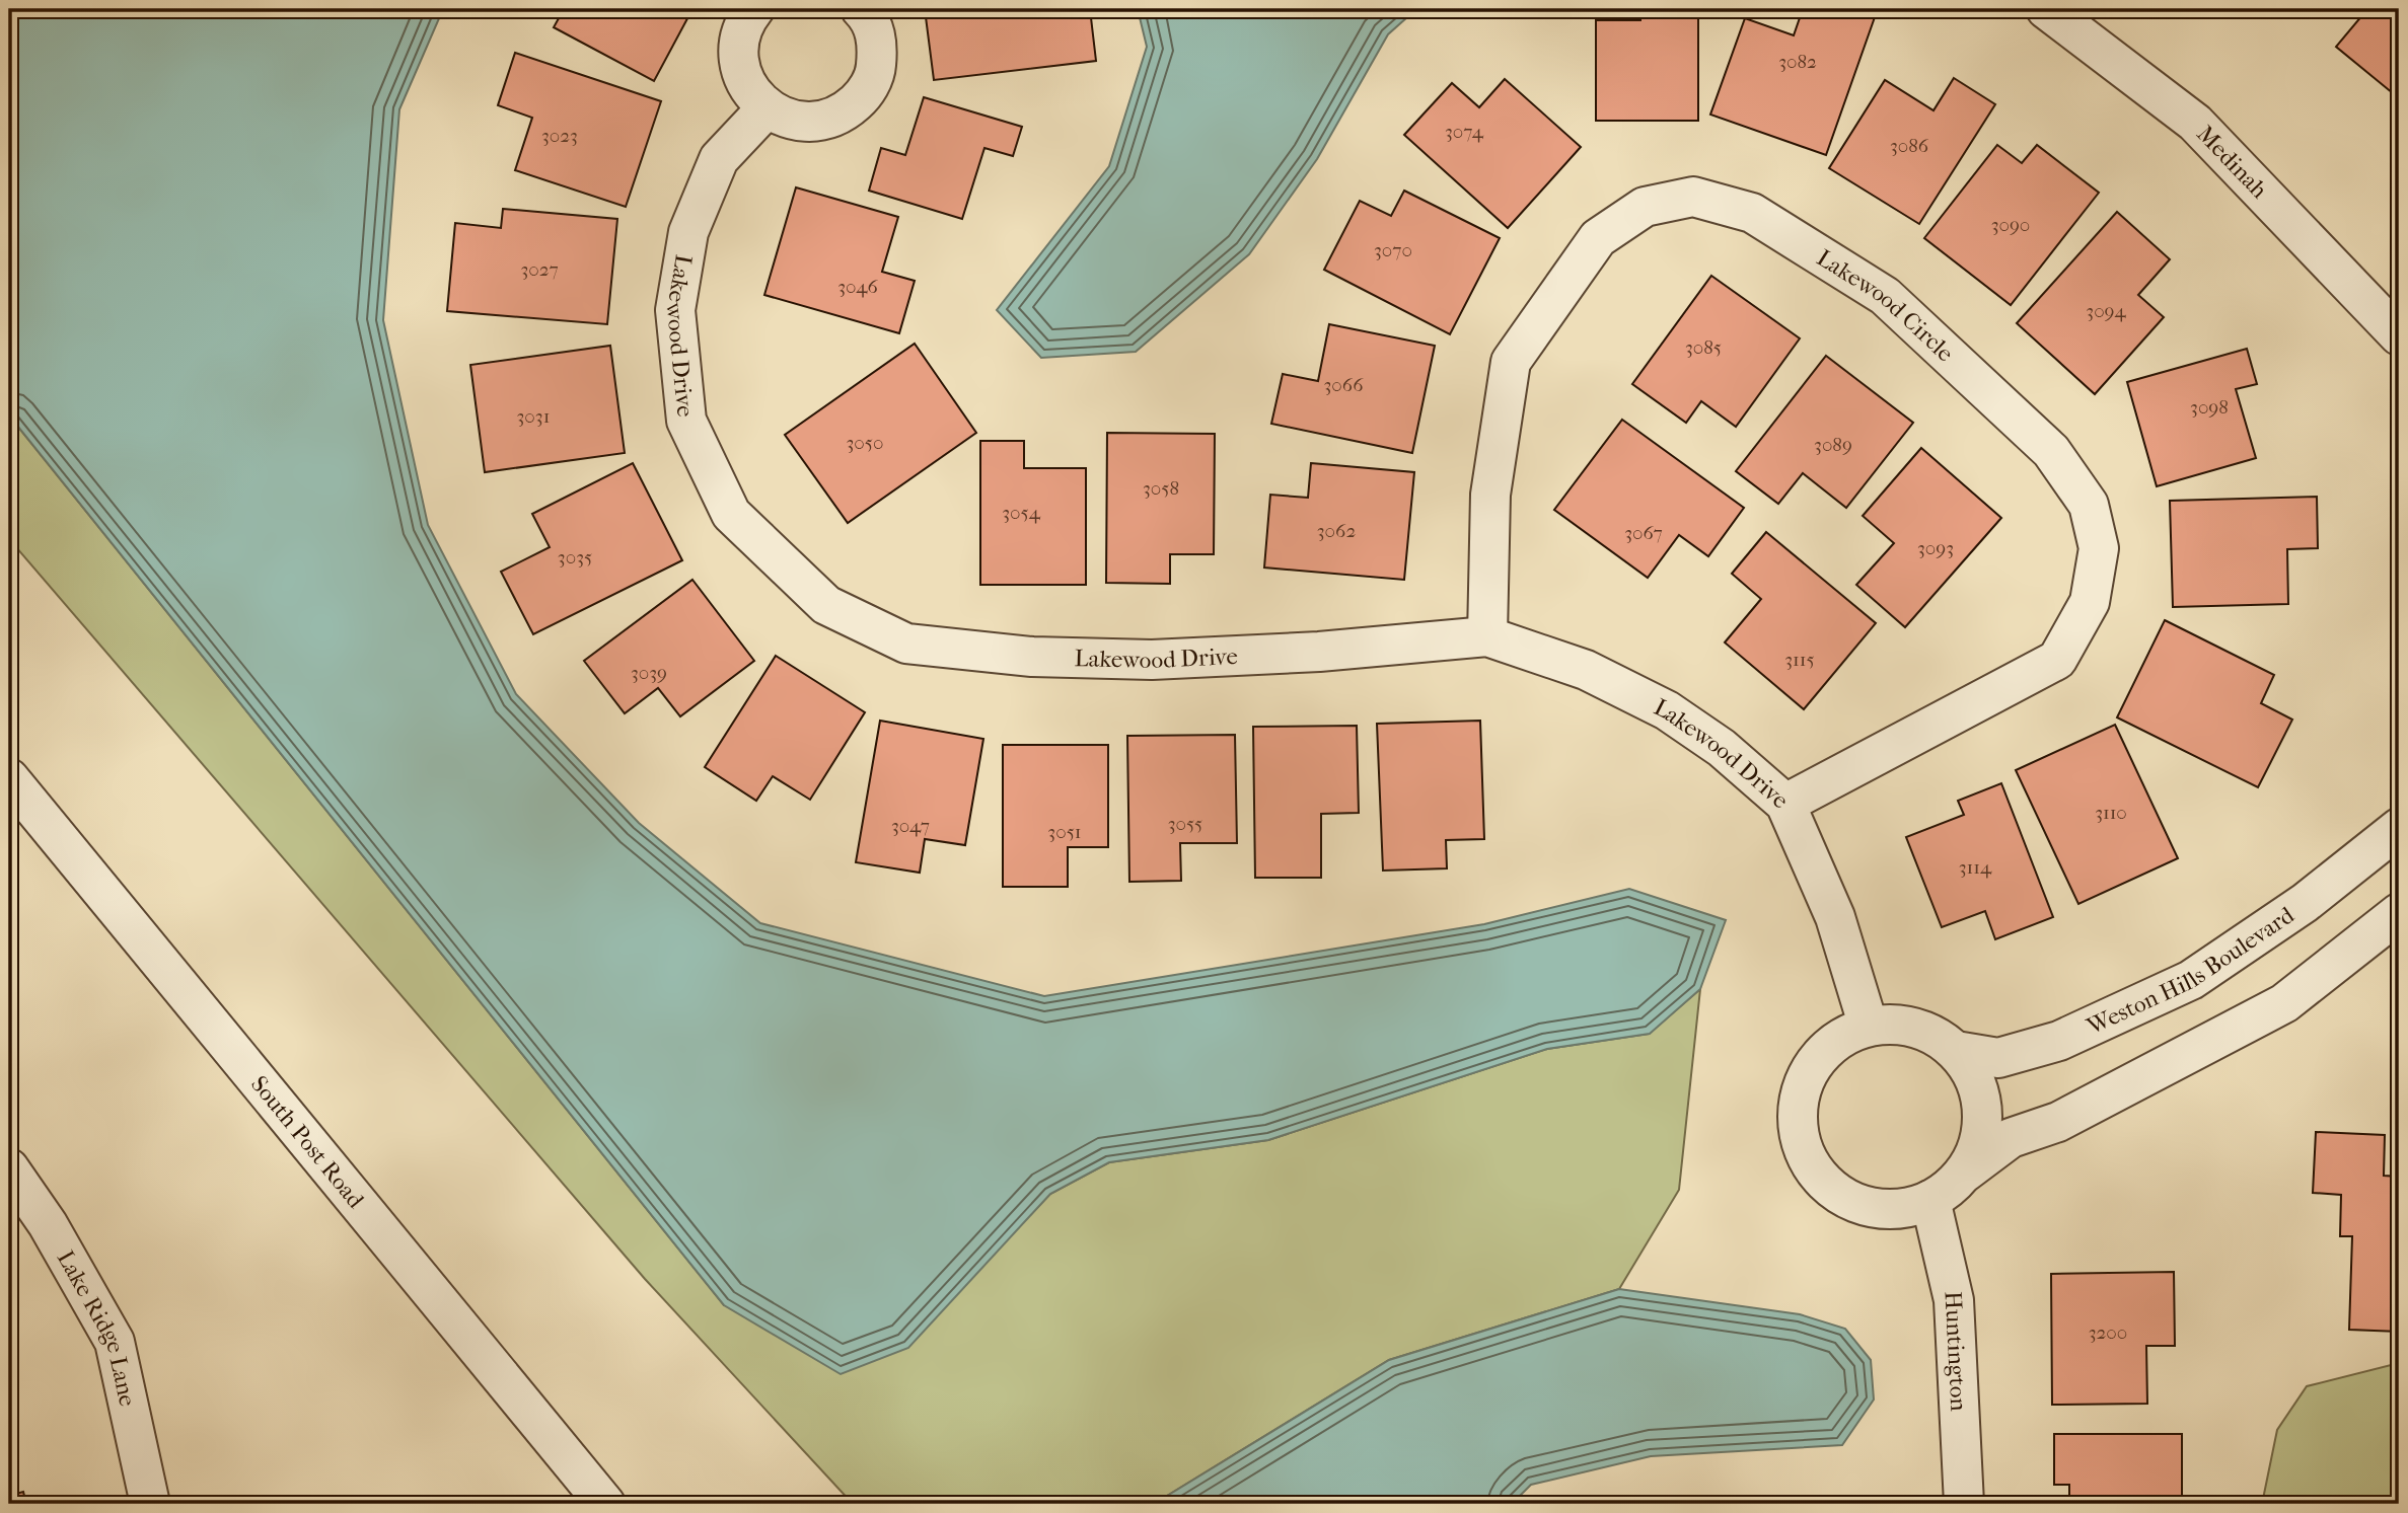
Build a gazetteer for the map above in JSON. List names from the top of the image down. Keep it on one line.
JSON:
{"streets":{"street":["Medinah","Lakewood Circle","Lakewood Drive","Weston Hills Boulevard","South Post Road","Lake Ridge Lane","Huntington"]},"crossings":[["Lakewood Circle","Lakewood Drive"],["Lakewood Drive","Weston Hills Boulevard"],["Lakewood Drive","Huntington"],["Weston Hills Boulevard","Huntington"]],"house_numbers":["3082","3074","3023","3086","3090","3070","3027","3046","3094","3085","3066","3098","3031","3050","3089","3058","3054","3062","3067","3093","3035","3115","3039","3110","3055","3047","3051","3114","3200"]}
